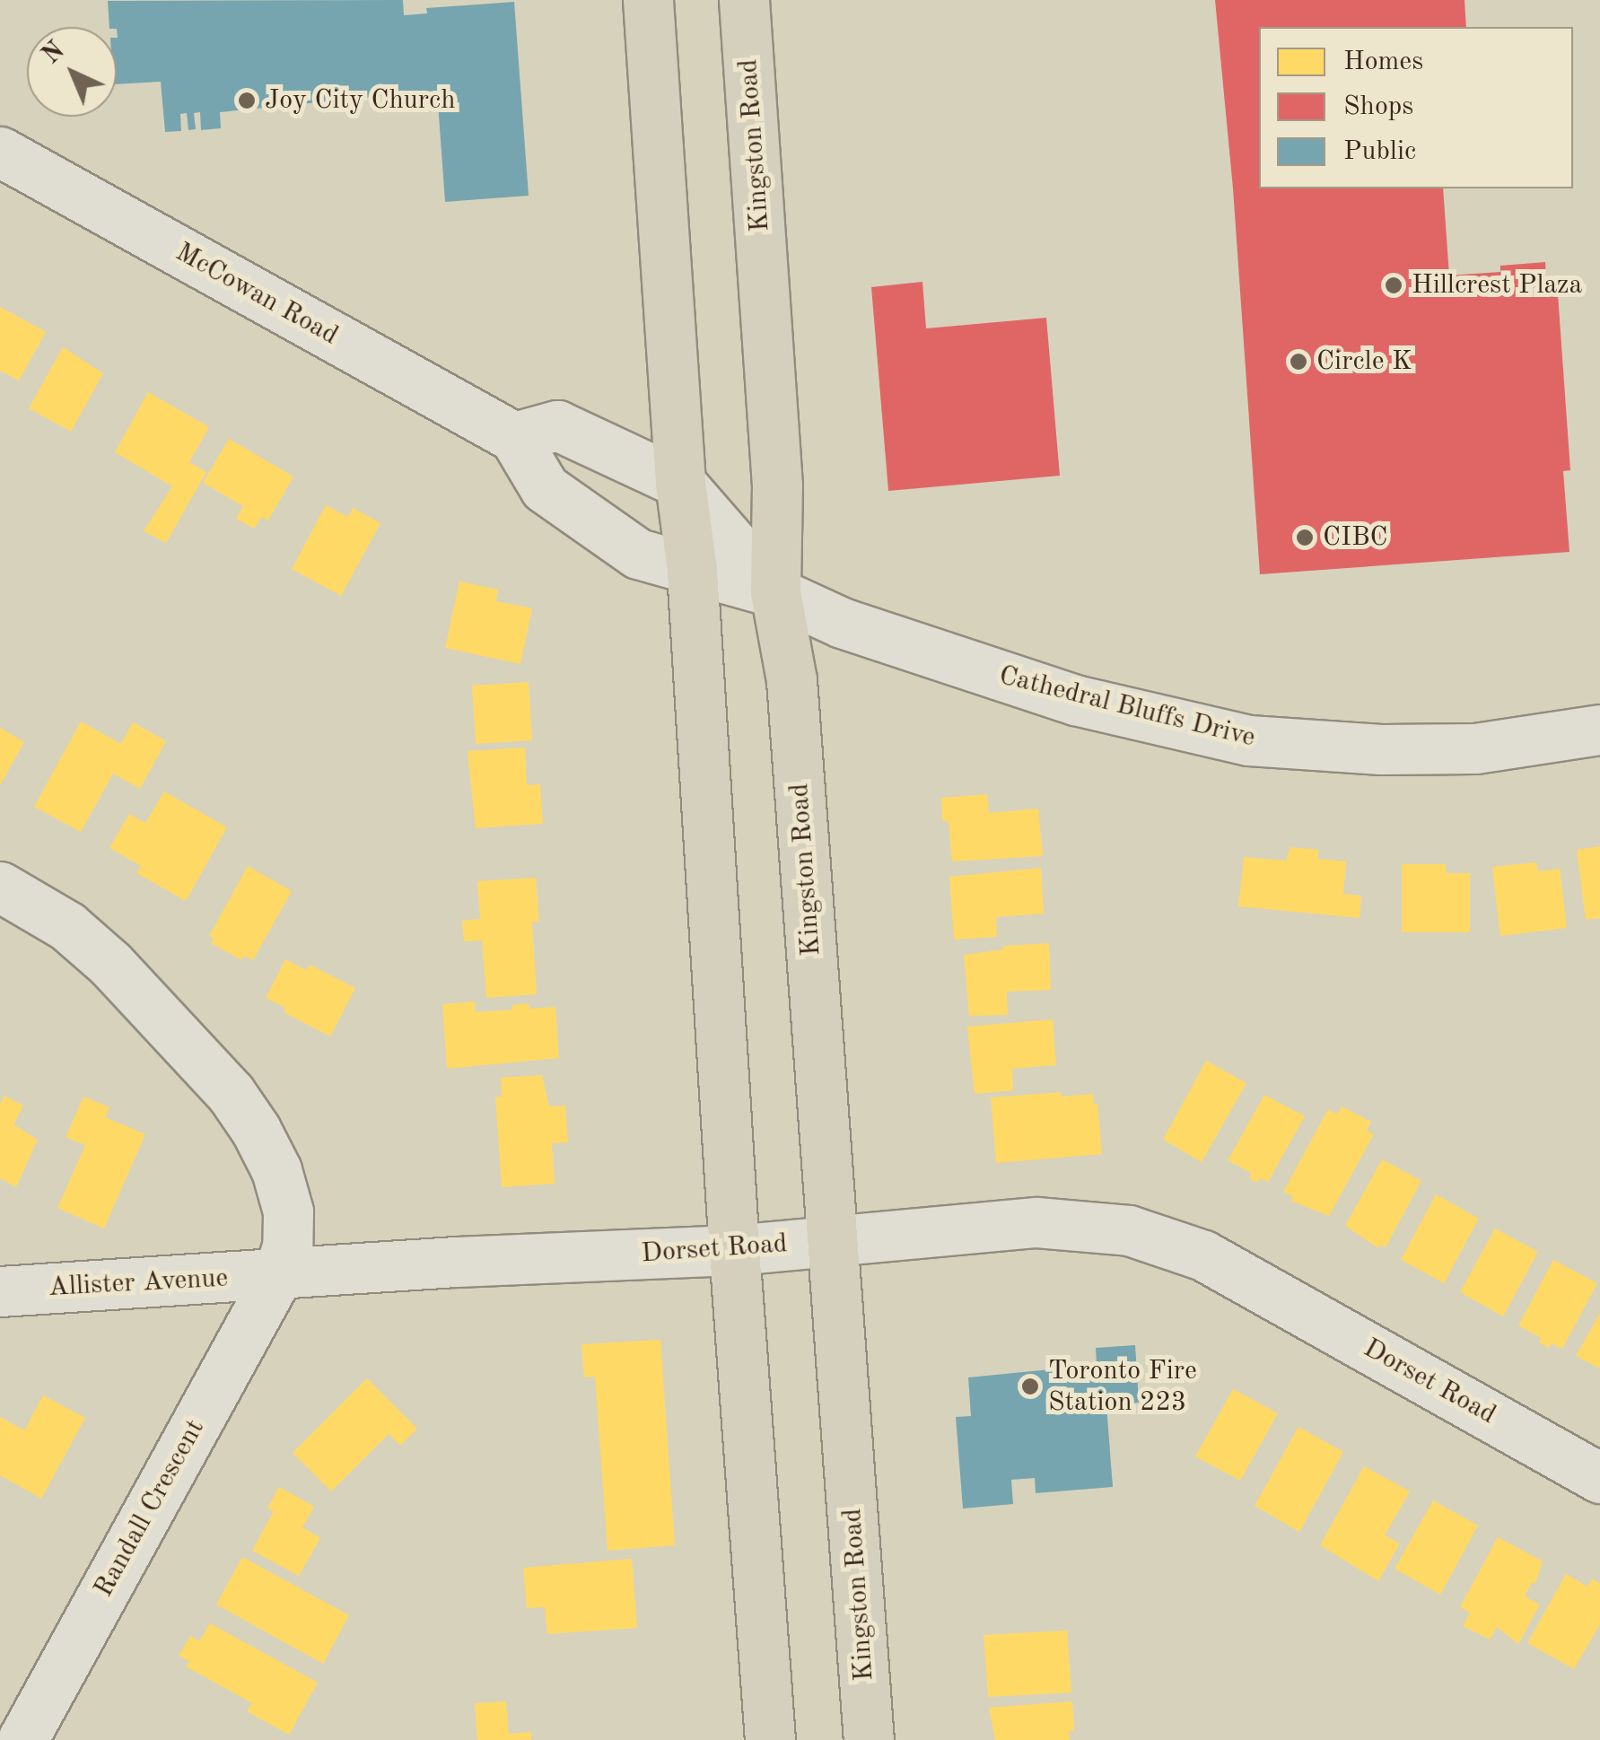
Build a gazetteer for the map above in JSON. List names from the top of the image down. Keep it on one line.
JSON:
{"streets":{"main road":["Kingston Road"],"street":["McCowan Road","Cathedral Bluffs Drive","Dorset Road","Allister Avenue","Randall Crescent"]},"crossings":[["Kingston Road","McCowan Road"],["Kingston Road","Cathedral Bluffs Drive"],["Kingston Road","Dorset Road"],["McCowan Road","Cathedral Bluffs Drive"],["Dorset Road","Allister Avenue"],["Dorset Road","Randall Crescent"],["Allister Avenue","Randall Crescent"]],"places":["Joy City Church","Hillcrest Plaza","Circle K","CIBC","Toronto Fire Station 223"],"legend":["Homes","Shops","Public"],"north":"top left"}
